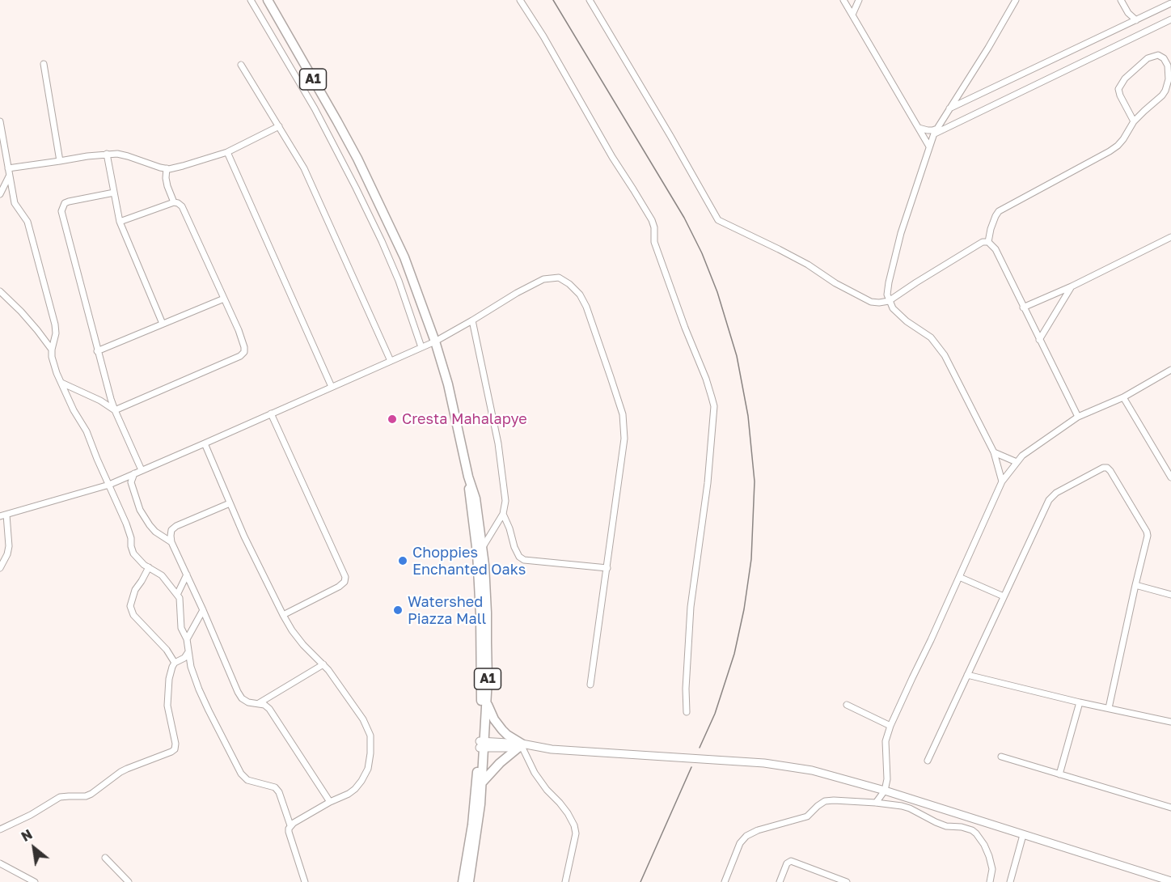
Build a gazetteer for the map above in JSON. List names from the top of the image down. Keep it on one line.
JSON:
{"streets":{"highway":["A1"]},"places":["Cresta Mahalapye","Choppies Enchanted Oaks","Watershed Piazza Mall"],"north":"top left"}
